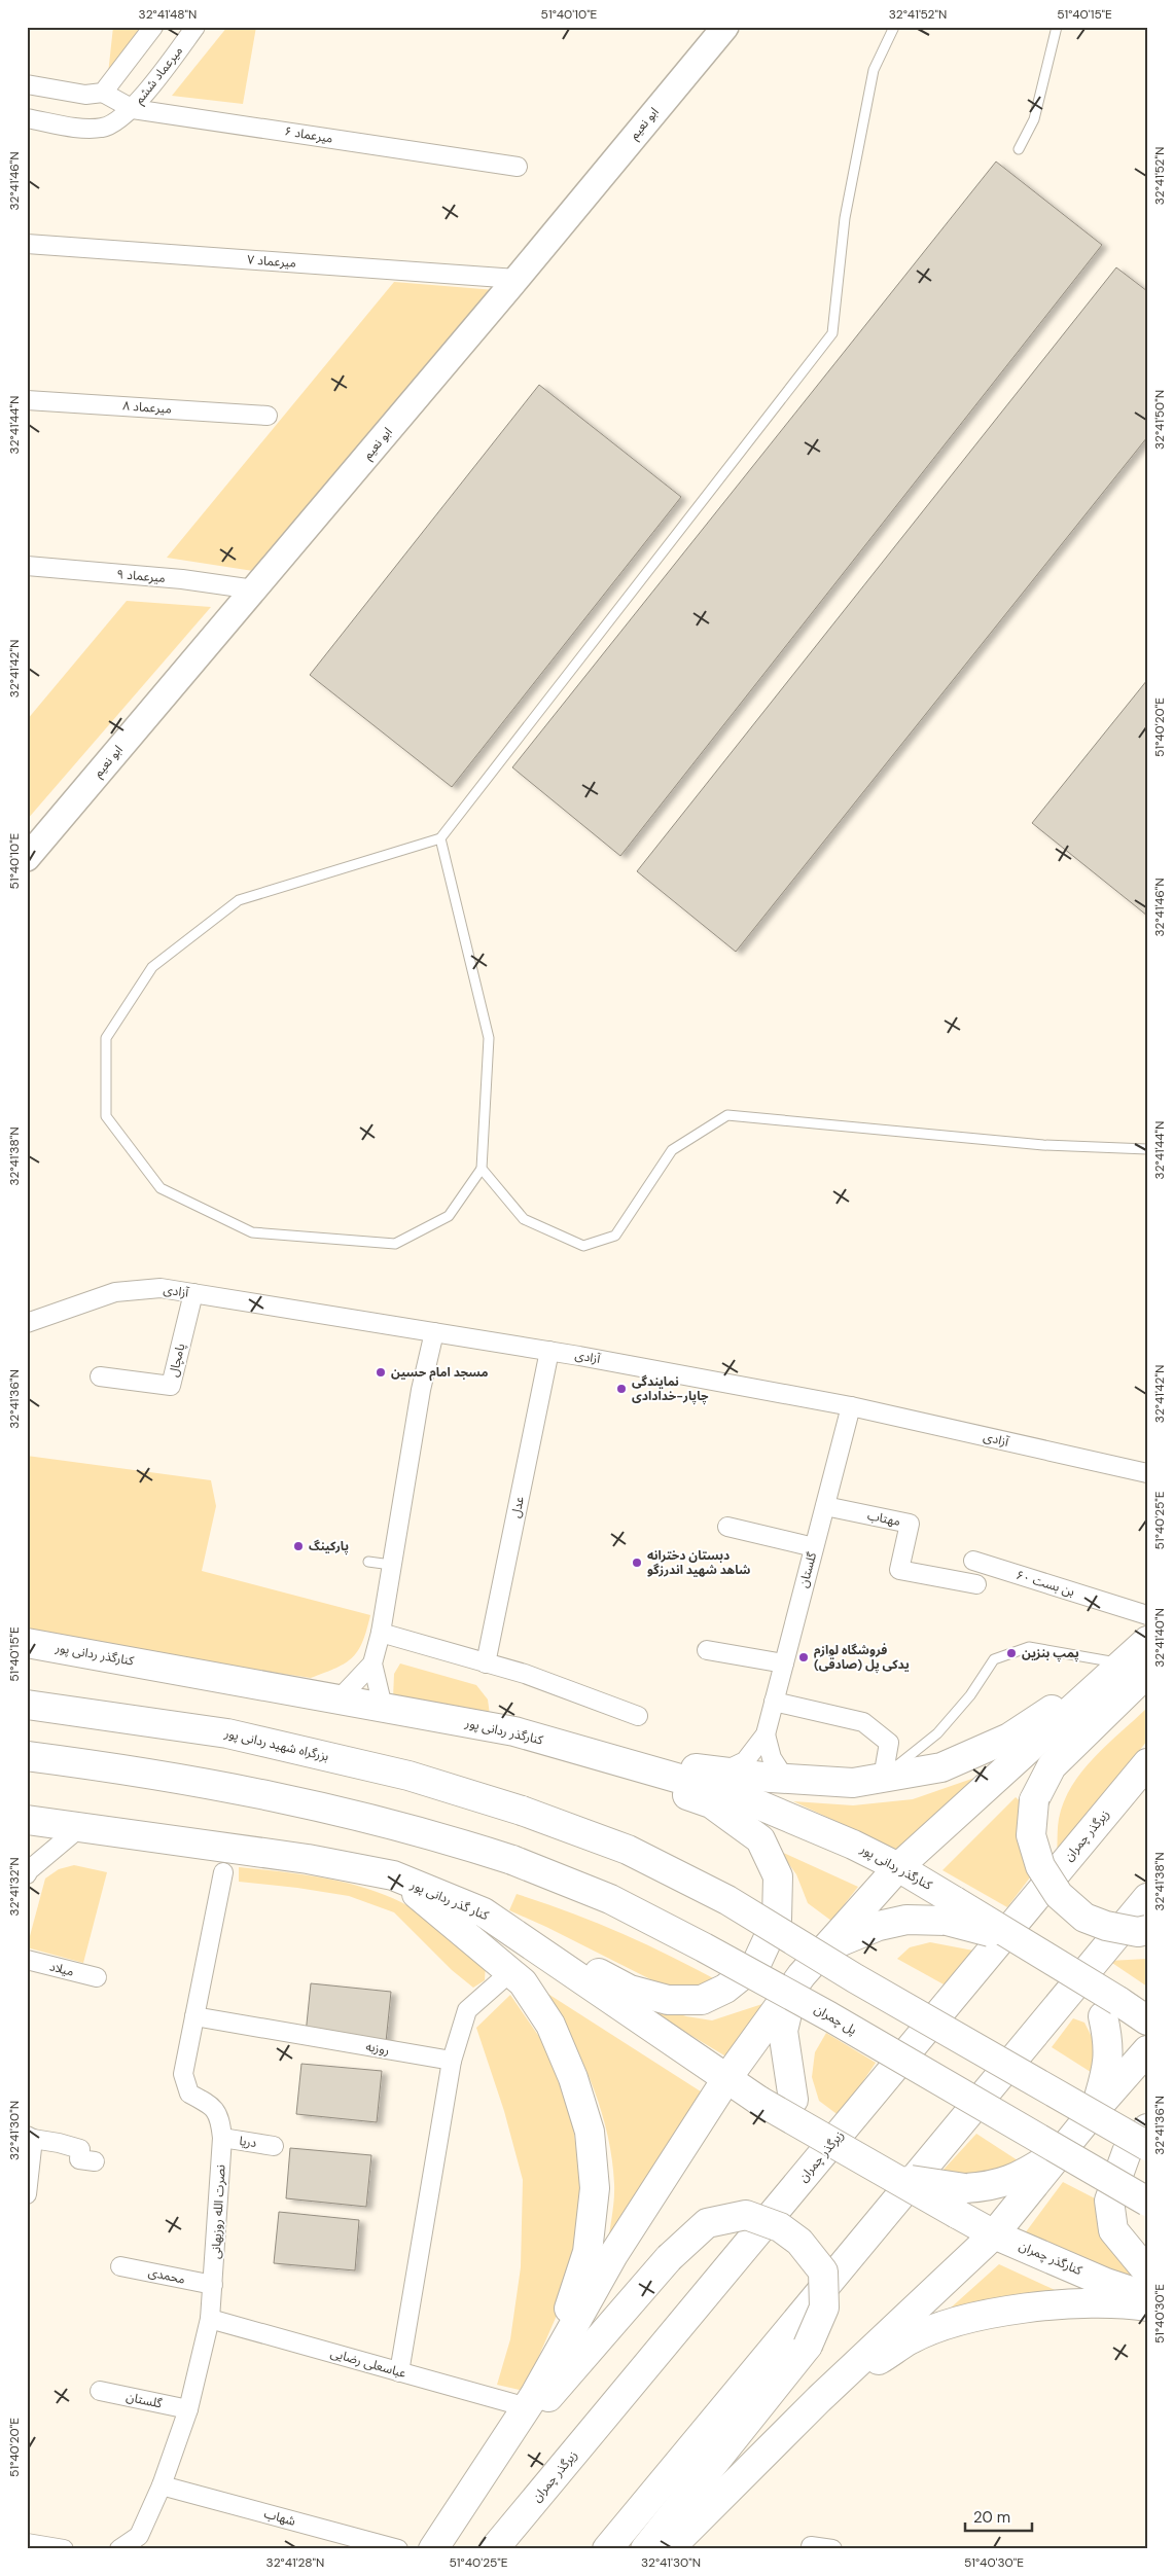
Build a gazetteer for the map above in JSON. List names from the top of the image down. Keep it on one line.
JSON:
{"streets":{"main road":["ابو نعیم","کنارگذر ردانی پور","بزرگراه شهید ردانی پور","زیرگذر چمران","کنار گذر ردانی پور","پل چمران","کنارگذر چمران"],"street":["میرعماد ششم","میرعماد ۶","میرعماد ۷","میرعماد ۸","میرعماد ۹","آزادی","پامچال","عدل","مهتاب","گلستان","بن بست ۶۰","میلاد","روزبه","دریا","نصرت الله روزبهانی","محمدی","عباسعلی رضایی","شهاب"]},"crossings":[["میرعماد ششم","میرعماد ۶"],["ابو نعیم","میرعماد ۷"],["ابو نعیم","میرعماد ۹"],["آزادی","پامچال"],["آزادی","عدل"],["آزادی","گلستان"],["مهتاب","گلستان"],["گلستان","نصرت الله روزبهانی"],["کنار گذر ردانی پور","کنارگذر چمران"],["روزبه","نصرت الله روزبهانی"],["دریا","نصرت الله روزبهانی"],["نصرت الله روزبهانی","محمدی"],["نصرت الله روزبهانی","عباسعلی رضایی"],["نصرت الله روزبهانی","شهاب"]],"places":["مسجد امام حسین","نمایندگی چاپار-خدادادی","پارکینگ","دبستان دخترانه شاهد شهید اندرزگو","پمپ بنزین","فروشگاه لوازم یدکی پل (صادقی)"],"scale_bar":"20 m","coordinates":["32°41'48\"N","51°40'10\"E","32°41'52\"N","51°40'15\"E","32°41'46\"N","32°41'50\"N","32°41'44\"N","32°41'42\"N","51°40'20\"E","32°41'38\"N","32°41'36\"N","51°40'25\"E","32°41'40\"N","32°41'32\"N","32°41'30\"N","51°40'30\"E","32°41'28\"N"]}
